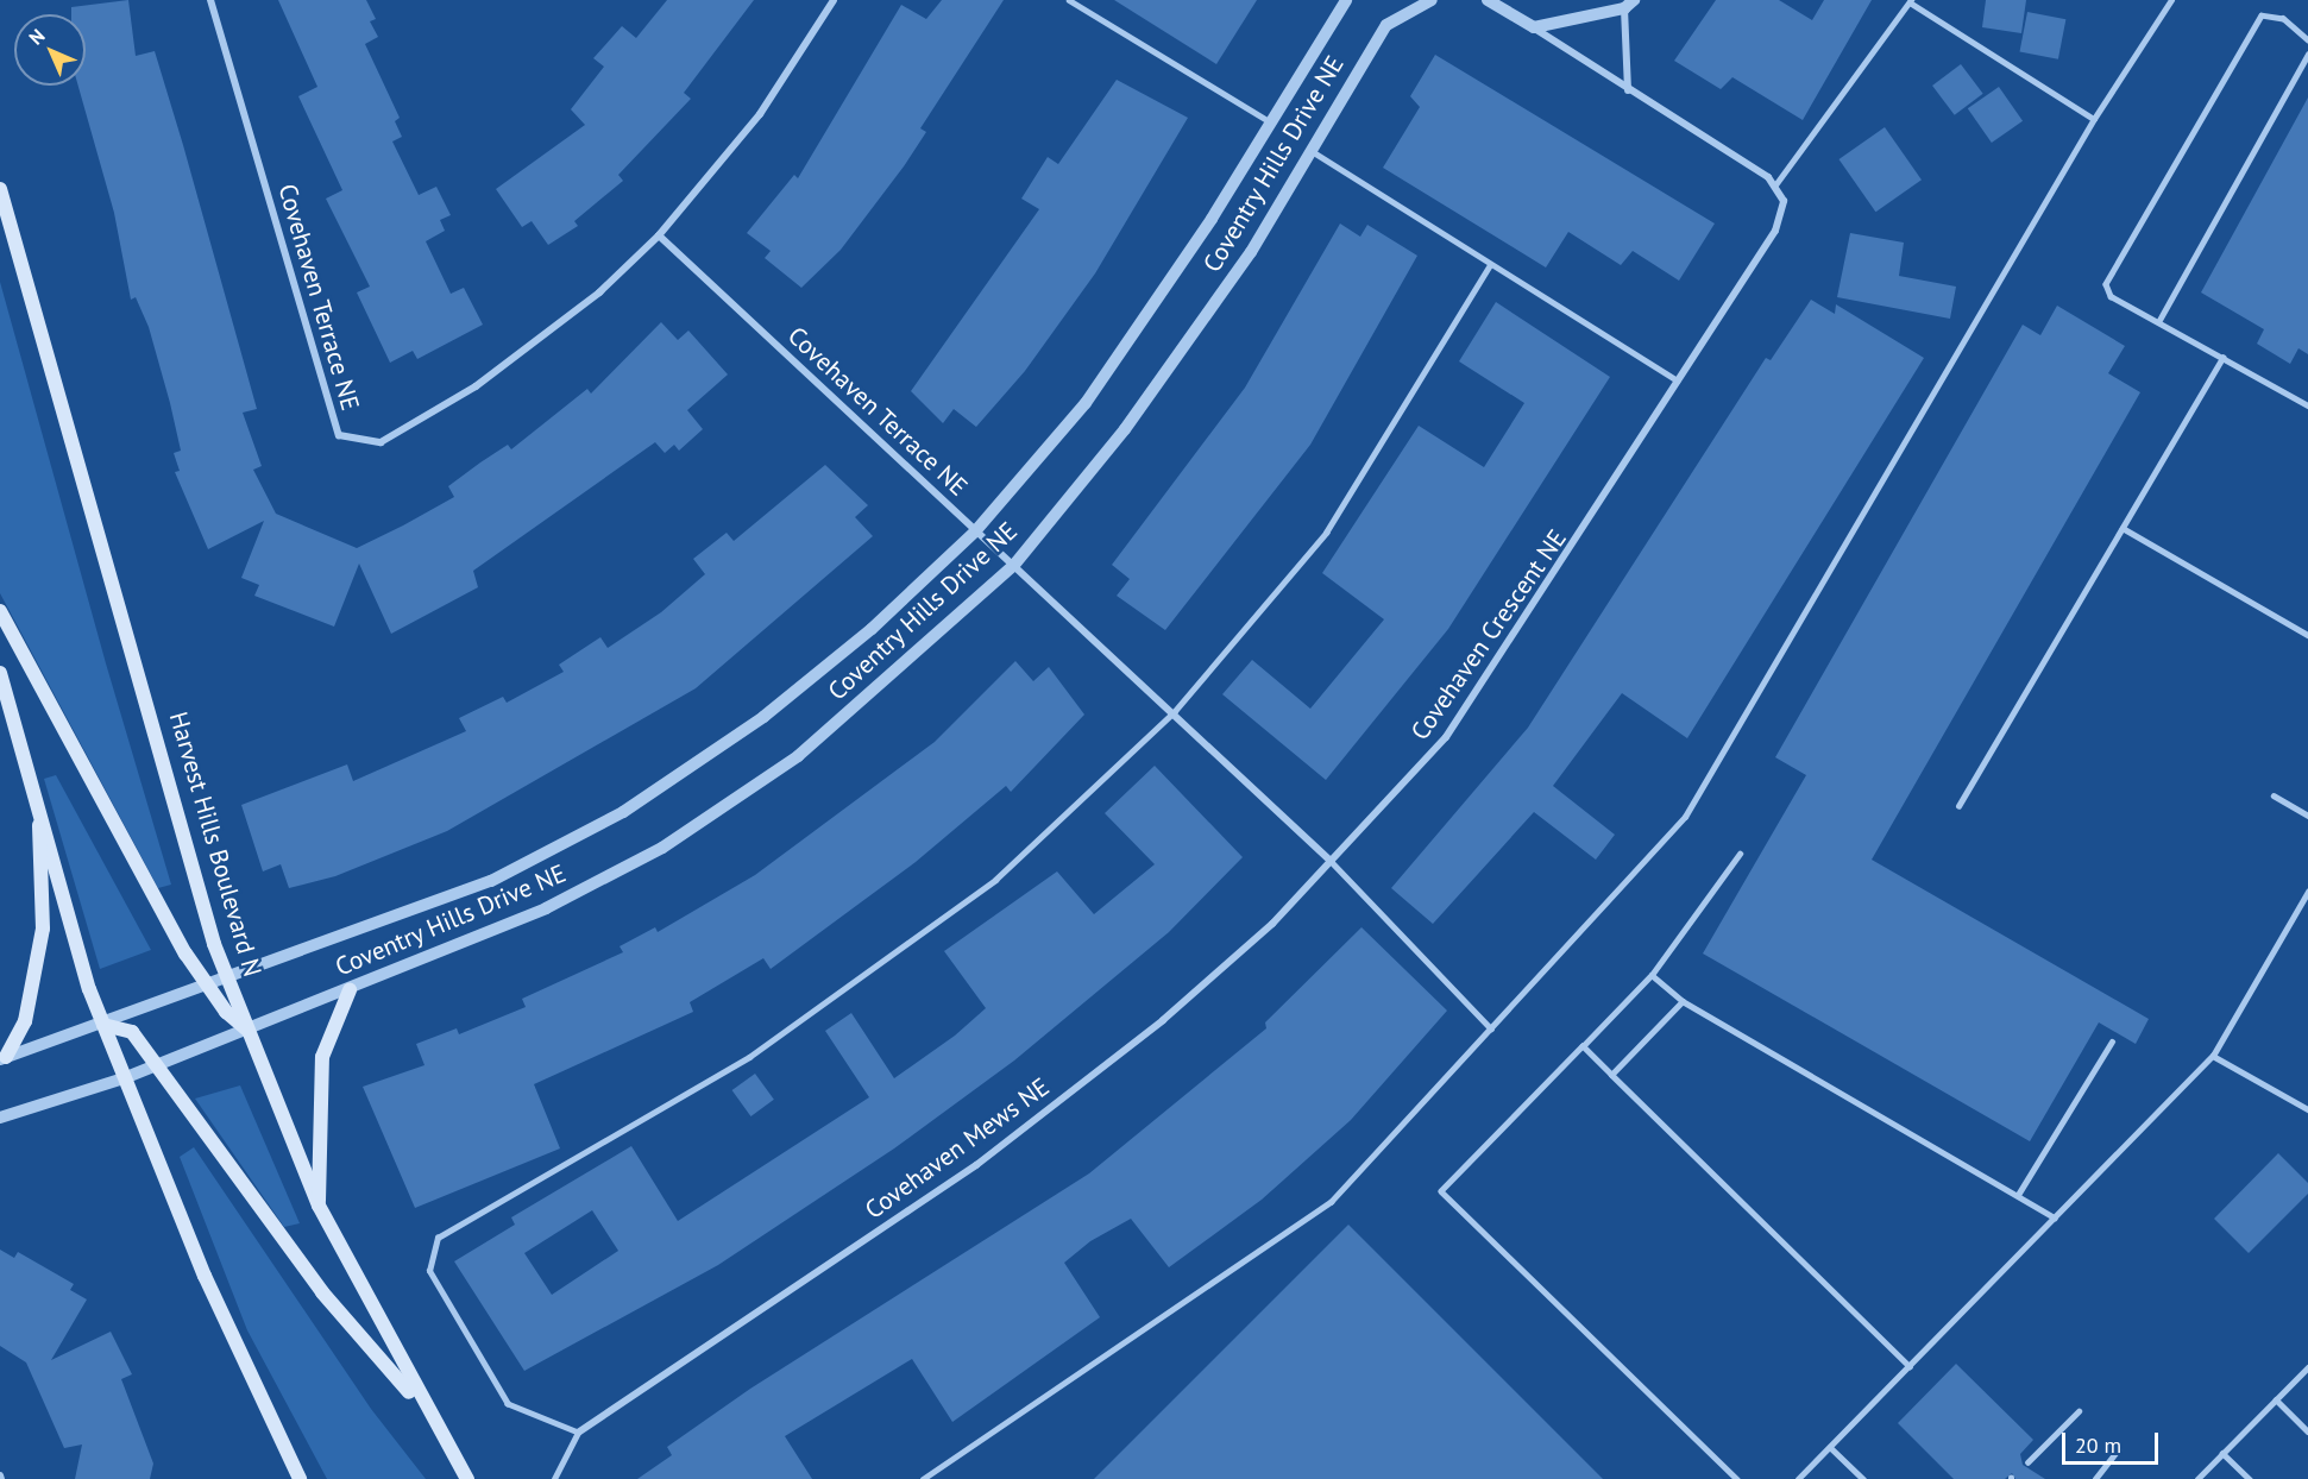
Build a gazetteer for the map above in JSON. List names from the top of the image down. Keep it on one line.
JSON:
{"streets":{"main road":["Harvest Hills Boulevard N"],"street":["Coventry Hills Drive NE","Covehaven Terrace NE","Covehaven Crescent NE","Covehaven Mews NE"]},"crossings":[["Coventry Hills Drive NE","Covehaven Terrace NE"],["Coventry Hills Drive NE","Harvest Hills Boulevard N"],["Covehaven Crescent NE","Covehaven Mews NE"]],"scale_bar":"20 m","north":"top left"}
